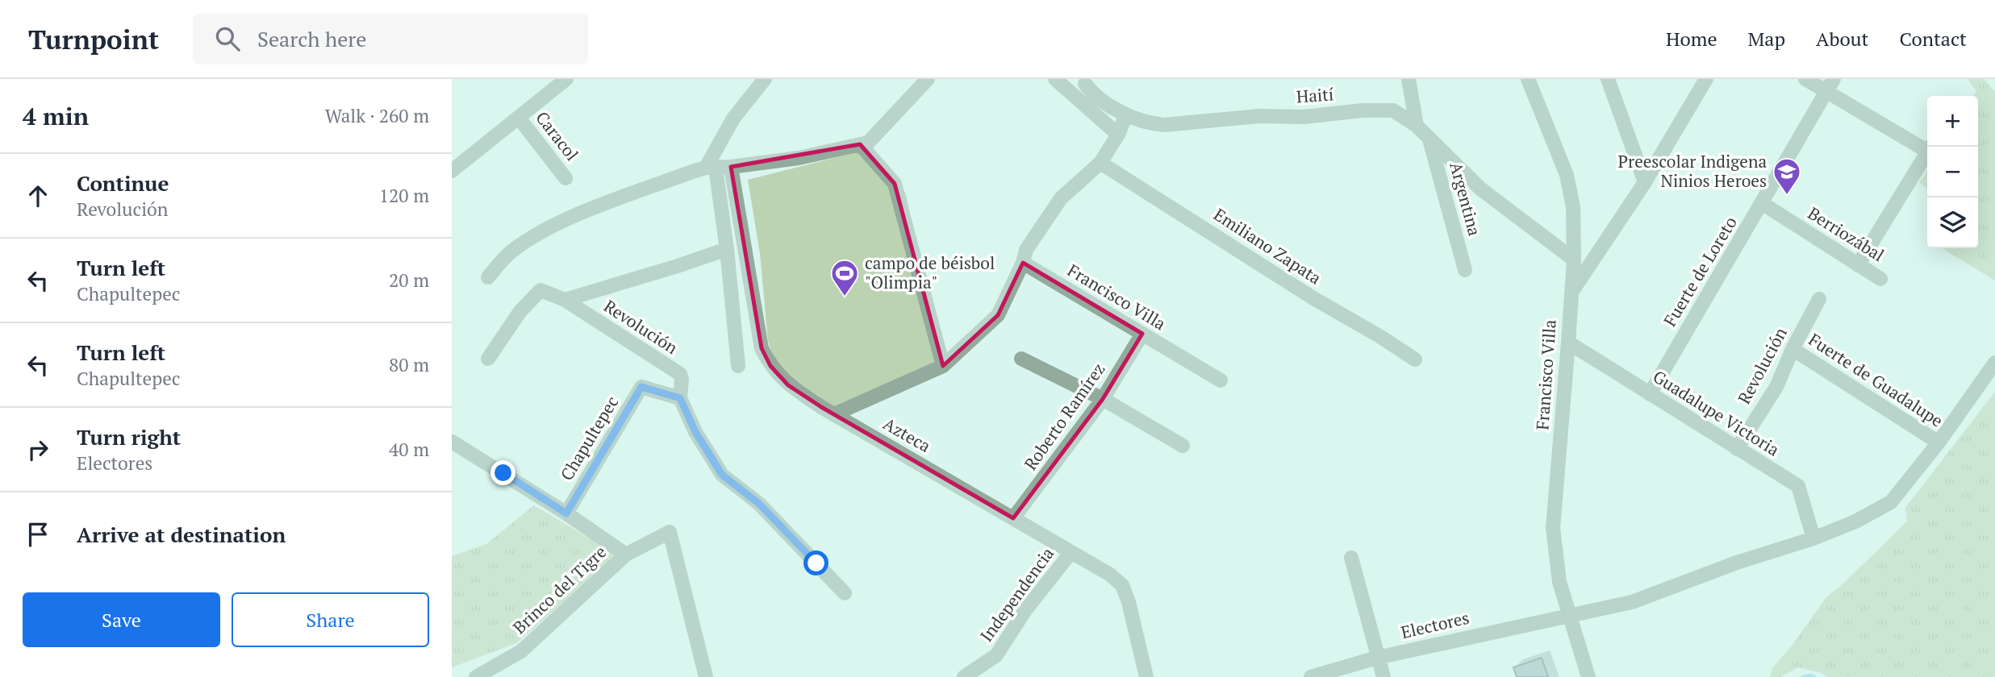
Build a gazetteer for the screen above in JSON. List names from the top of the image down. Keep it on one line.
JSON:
{"streets":{"street":["Haití","Caracol","Argentina","Berriozábal","Emiliano Zapata","Fuerte de Loreto","Francisco Villa","Revolución","Fuerte de Guadalupe","Guadalupe Victoria","Roberto Ramírez","Azteca","Chapultepec","Brinco del Tigre","Independencia","Electores"]},"crossings":[["Haití","Argentina"],["Haití","Francisco Villa"],["Berriozábal","Fuerte de Loreto"],["Fuerte de Loreto","Guadalupe Victoria"],["Francisco Villa","Guadalupe Victoria"],["Francisco Villa","Roberto Ramírez"],["Francisco Villa","Electores"],["Revolución","Fuerte de Guadalupe"],["Revolución","Guadalupe Victoria"],["Revolución","Chapultepec"],["Fuerte de Guadalupe","Electores"],["Guadalupe Victoria","Electores"],["Roberto Ramírez","Azteca"],["Azteca","Independencia"]],"places":{"school or university":["Preescolar Indigena Ninios Heroes"],"sports":["campo de béisbol \"Olimpia\""]},"page":{"header":"Turnpoint","search":"Search here","nav":["Home","Map","About","Contact"],"heading":["4 min","Walk · 260 m"],"map_buttons":["+","−"],"list":[["Continue","Revolución","120 m"],["Turn left","Chapultepec","20 m"],["Turn left","Chapultepec","80 m"],["Turn right","Electores","40 m"],"Arrive at destination"],"buttons":["Save","Share"]}}
